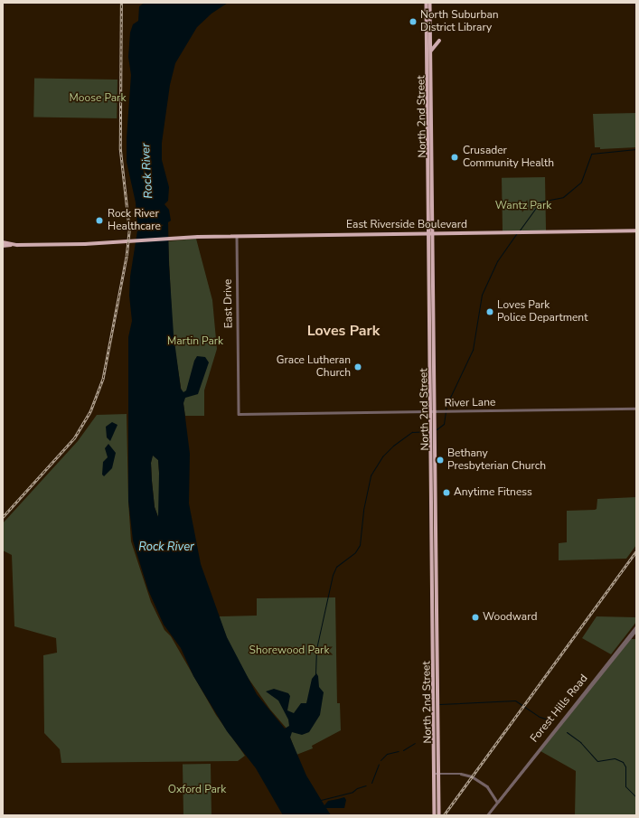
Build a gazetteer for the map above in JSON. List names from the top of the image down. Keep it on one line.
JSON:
{"streets":{"main road":["North 2nd Street","East Riverside Boulevard"],"street":["East Drive","River Lane","Forest Hills Road"]},"crossings":[["North 2nd Street","East Riverside Boulevard"],["North 2nd Street","River Lane"],["East Riverside Boulevard","East Drive"],["East Drive","River Lane"]],"districts":["Loves Park"],"water":["Rock River"],"parks":["Moose Park","Wantz Park","Martin Park","Shorewood Park","Oxford Park"],"places":["North Suburban District Library","Crusader Community Health","Rock River Healthcare","Loves Park Police Department","Grace Lutheran Church","Bethany Presbyterian Church","Anytime Fitness","Woodward"]}
